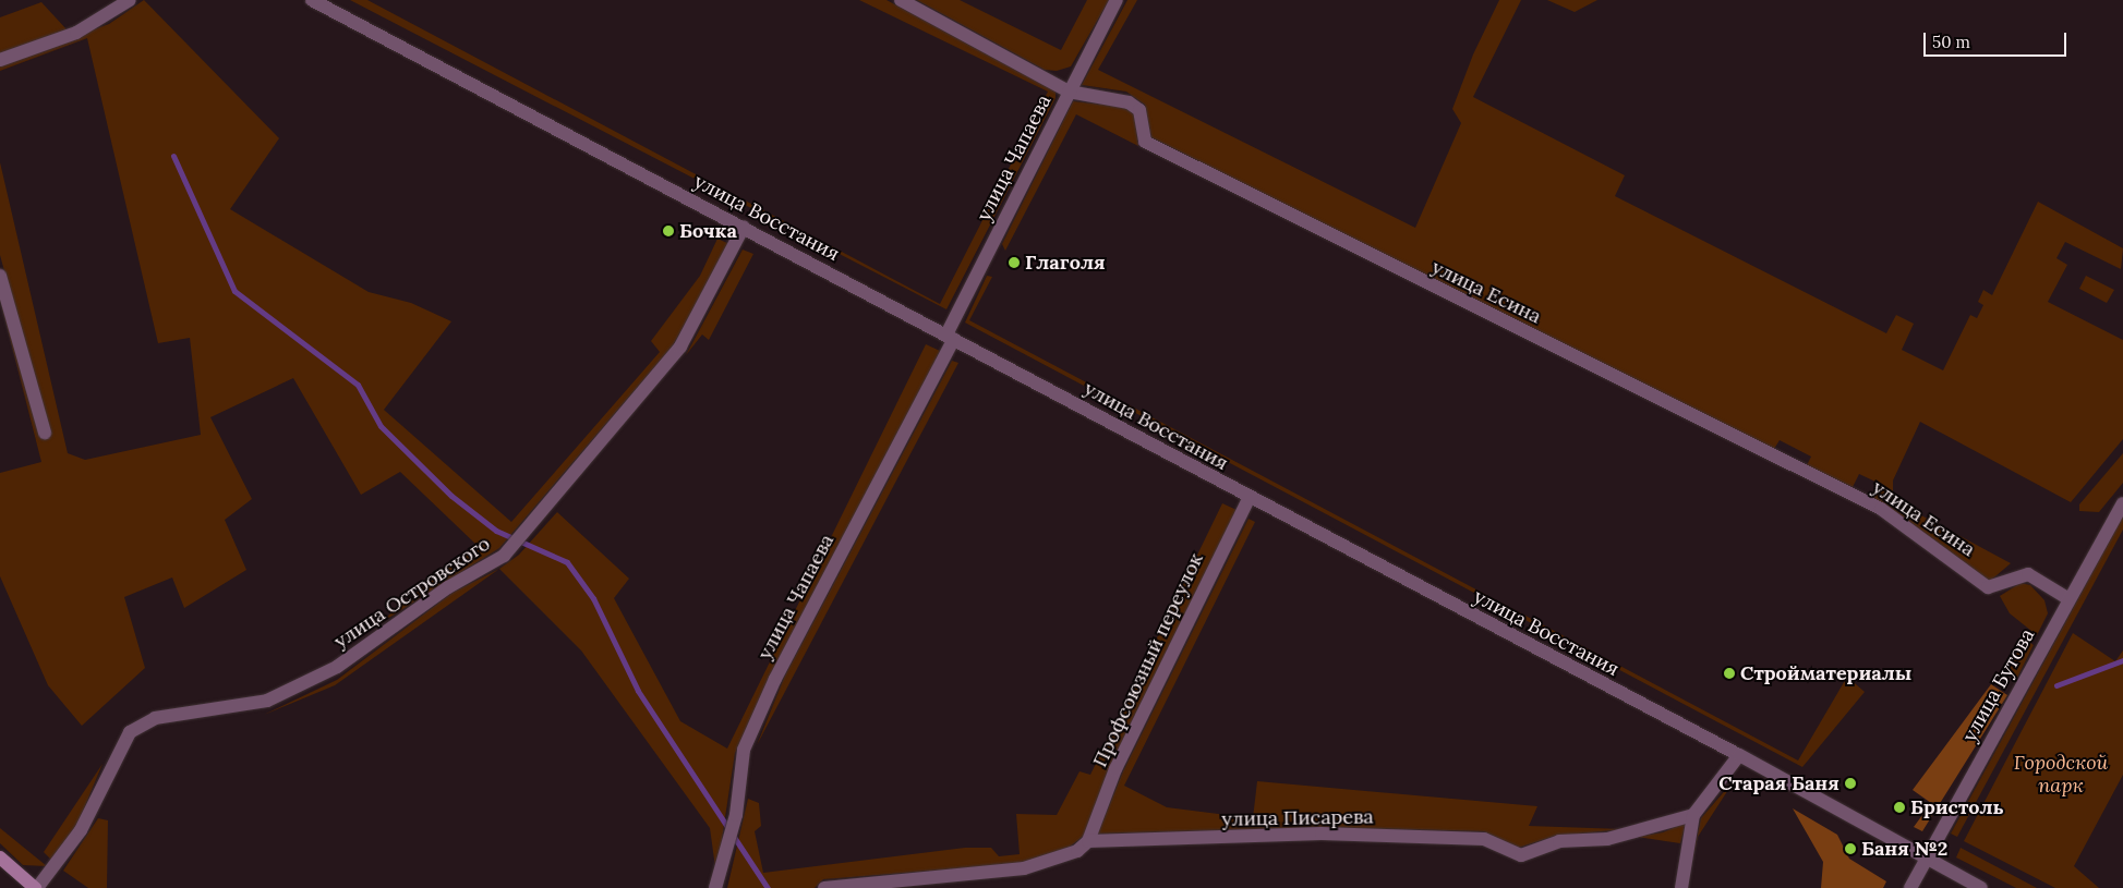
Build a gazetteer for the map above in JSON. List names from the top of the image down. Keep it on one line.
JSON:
{"streets":{"street":["улица Чапаева","улица Восстания","улица Есина","улица Островского","Профсоюзный переулок","улица Бутова","улица Писарева"]},"crossings":[["улица Чапаева","улица Восстания"],["улица Чапаева","улица Есина"],["улица Восстания","улица Островского"],["улица Восстания","Профсоюзный переулок"],["улица Восстания","улица Бутова"],["улица Есина","улица Бутова"],["Профсоюзный переулок","улица Писарева"]],"parks":["Городской парк"],"places":["Бочка","Глаголя","Стройматериалы","Старая Баня","Бристоль","Баня №2"],"scale_bar":"50 m"}
